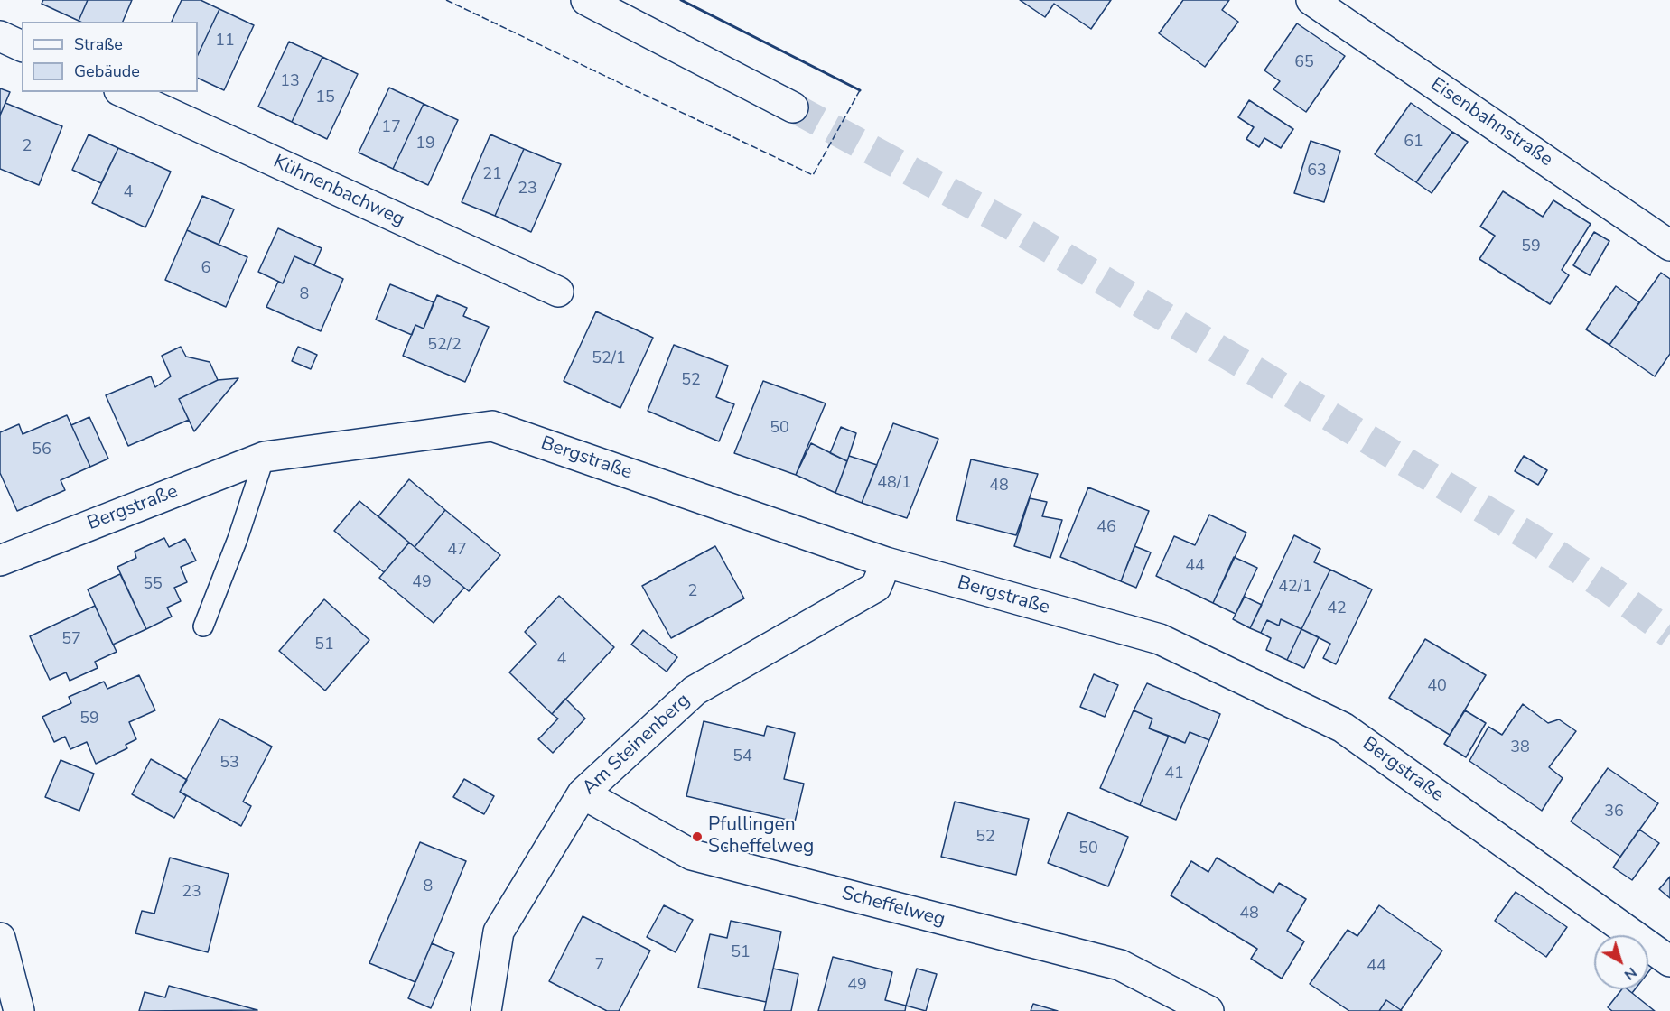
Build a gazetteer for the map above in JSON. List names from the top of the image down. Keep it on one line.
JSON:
{"streets":{"street":["Eisenbahnstraße","Kühnenbachweg","Bergstraße","Am Steinenberg","Scheffelweg"]},"crossings":[["Bergstraße","Am Steinenberg"],["Am Steinenberg","Scheffelweg"]],"places":["Pfullingen Scheffelweg"],"house_numbers":["11","65","13","15","17","61","19","2","63","21","23","4","59","6","8","52/2","52/1","52","50","56","48/1","48","46","47","44","49","55","42/1","2","42","57","51","4","40","59","38","54","53","41","36","52","50","8","23","48","51","7","44","49"],"legend":["Straße","Gebäude"],"north":"bottom right"}
